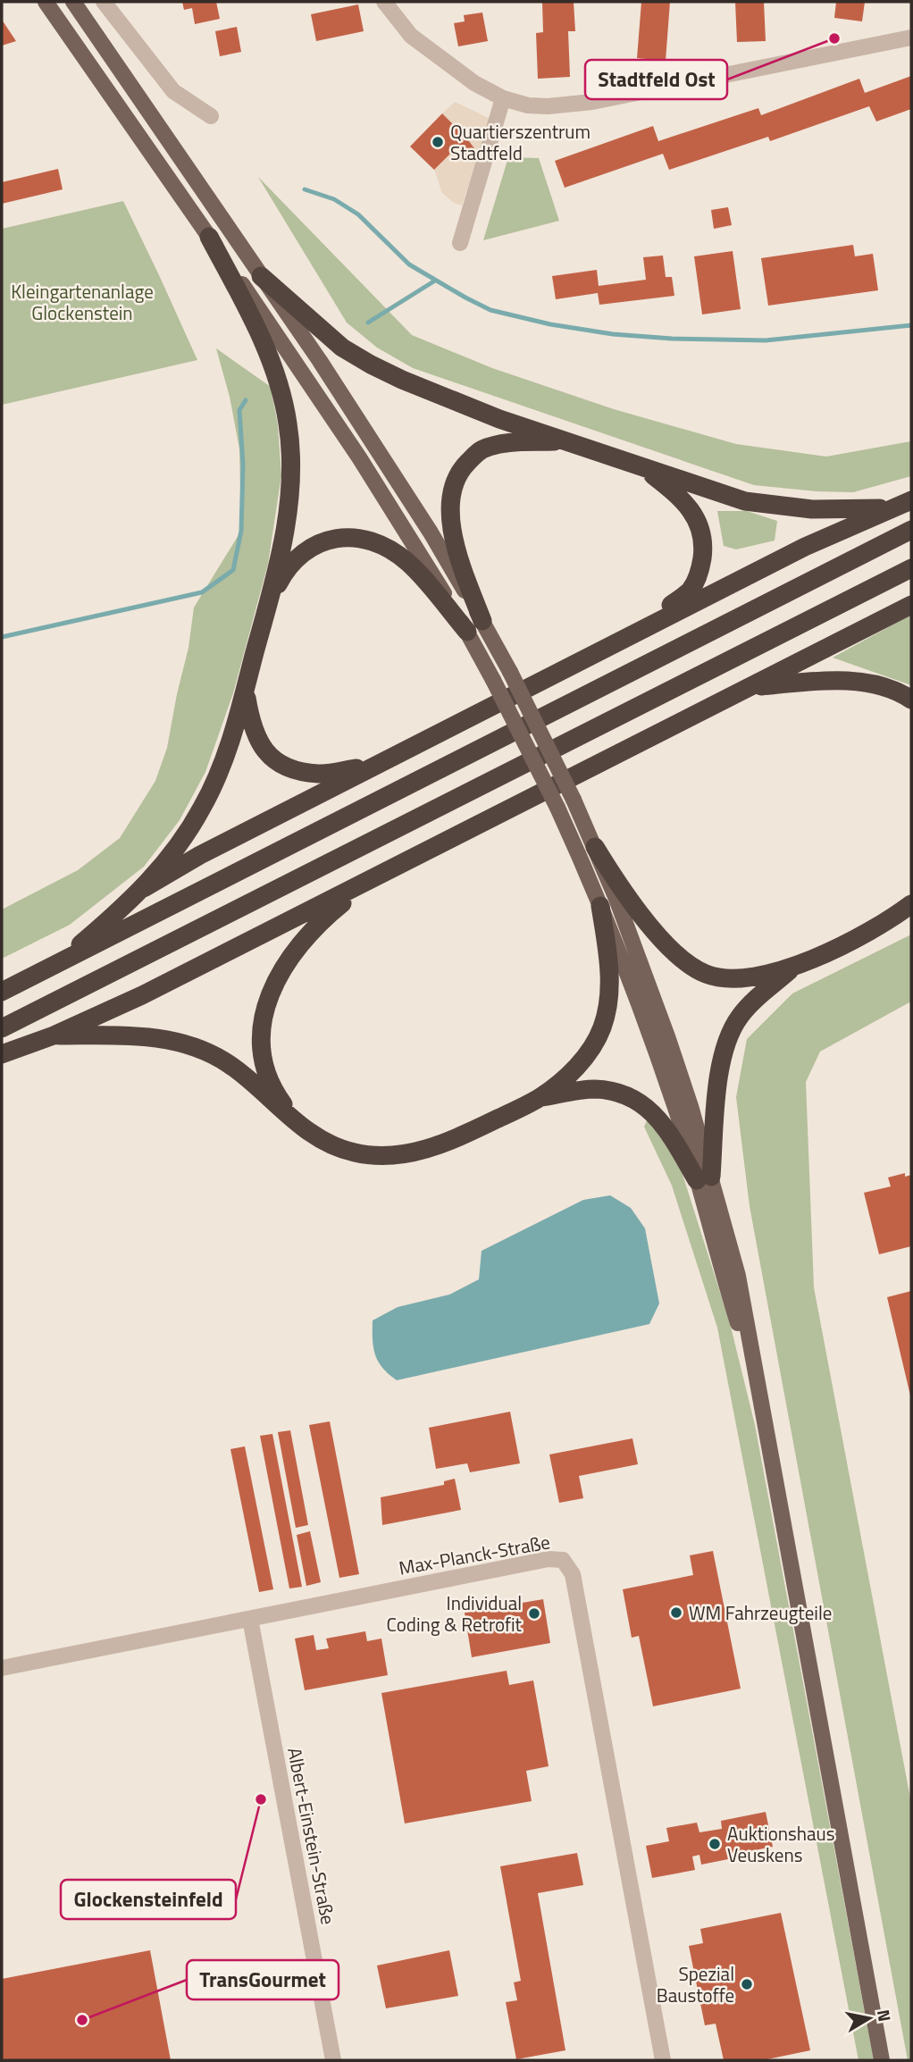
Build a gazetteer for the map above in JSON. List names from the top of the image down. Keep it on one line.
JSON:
{"streets":{"street":["Max-Planck-Straße","Albert-Einstein-Straße"]},"crossings":[["Max-Planck-Straße","Albert-Einstein-Straße"]],"parks":["Kleingartenanlage Glockenstein"],"places":["Stadtfeld Ost","Quartierszentrum Stadtfeld","WM Fahrzeugteile","Individual Coding & Retrofit","Glockensteinfeld","Auktionshaus Veuskens","Spezial Baustoffe","TransGourmet"],"north":"right"}
